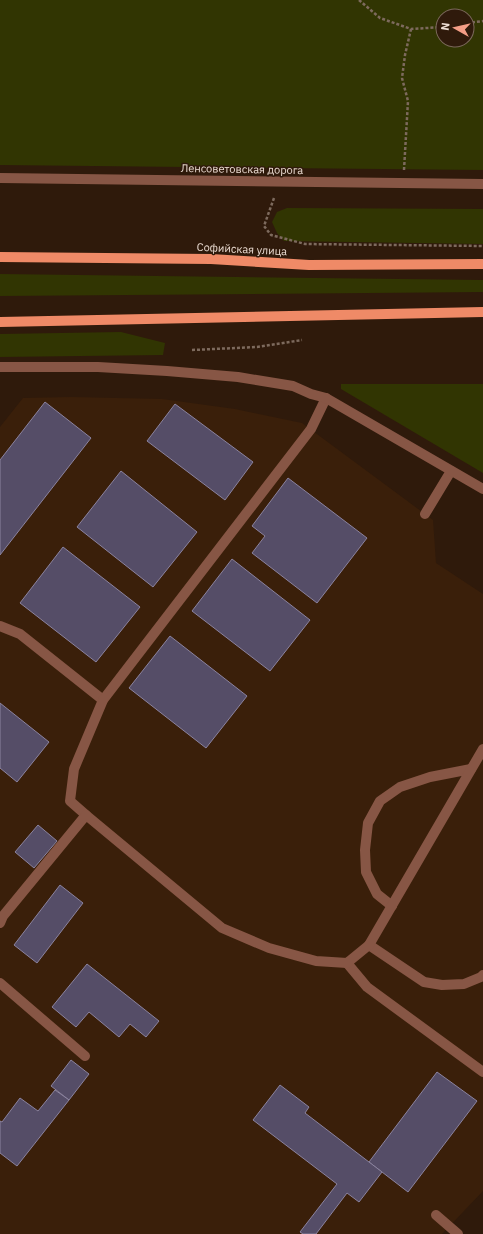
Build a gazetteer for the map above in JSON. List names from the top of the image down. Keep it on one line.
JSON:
{"streets":{"main road":["Софийская улица"],"street":["Ленсоветовская дорога"]},"north":"left"}
